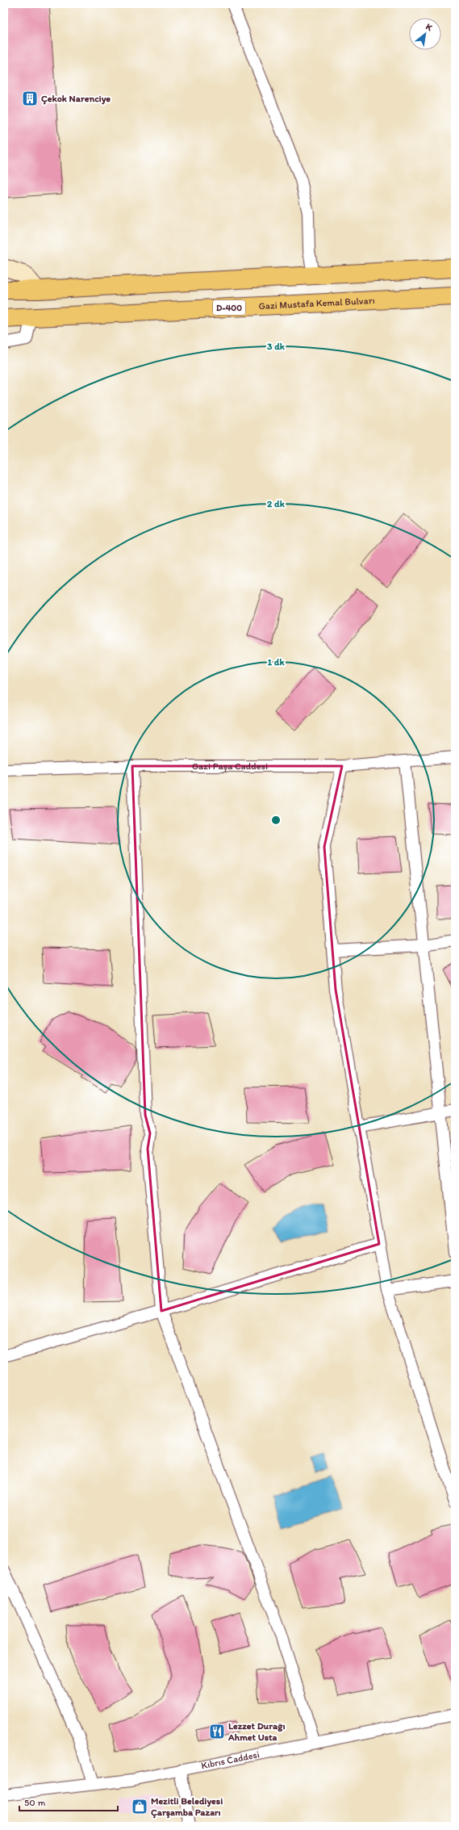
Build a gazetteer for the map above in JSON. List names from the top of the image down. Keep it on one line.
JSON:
{"streets":{"highway":["Gazi Mustafa Kemal Bulvarı","D-400"],"street":["Gazi Paşa Caddesi","Kıbrıs Caddesi"]},"places":{"building":["Çekok Narenciye"],"restaurant":["Lezzet Durağı Ahmet Usta"],"shop":["Mezitli Belediyesi Çarşamba Pazarı"]},"scale_bar":"50 m","north":"top right","rings":["3 dk","2 dk","1 dk"]}
